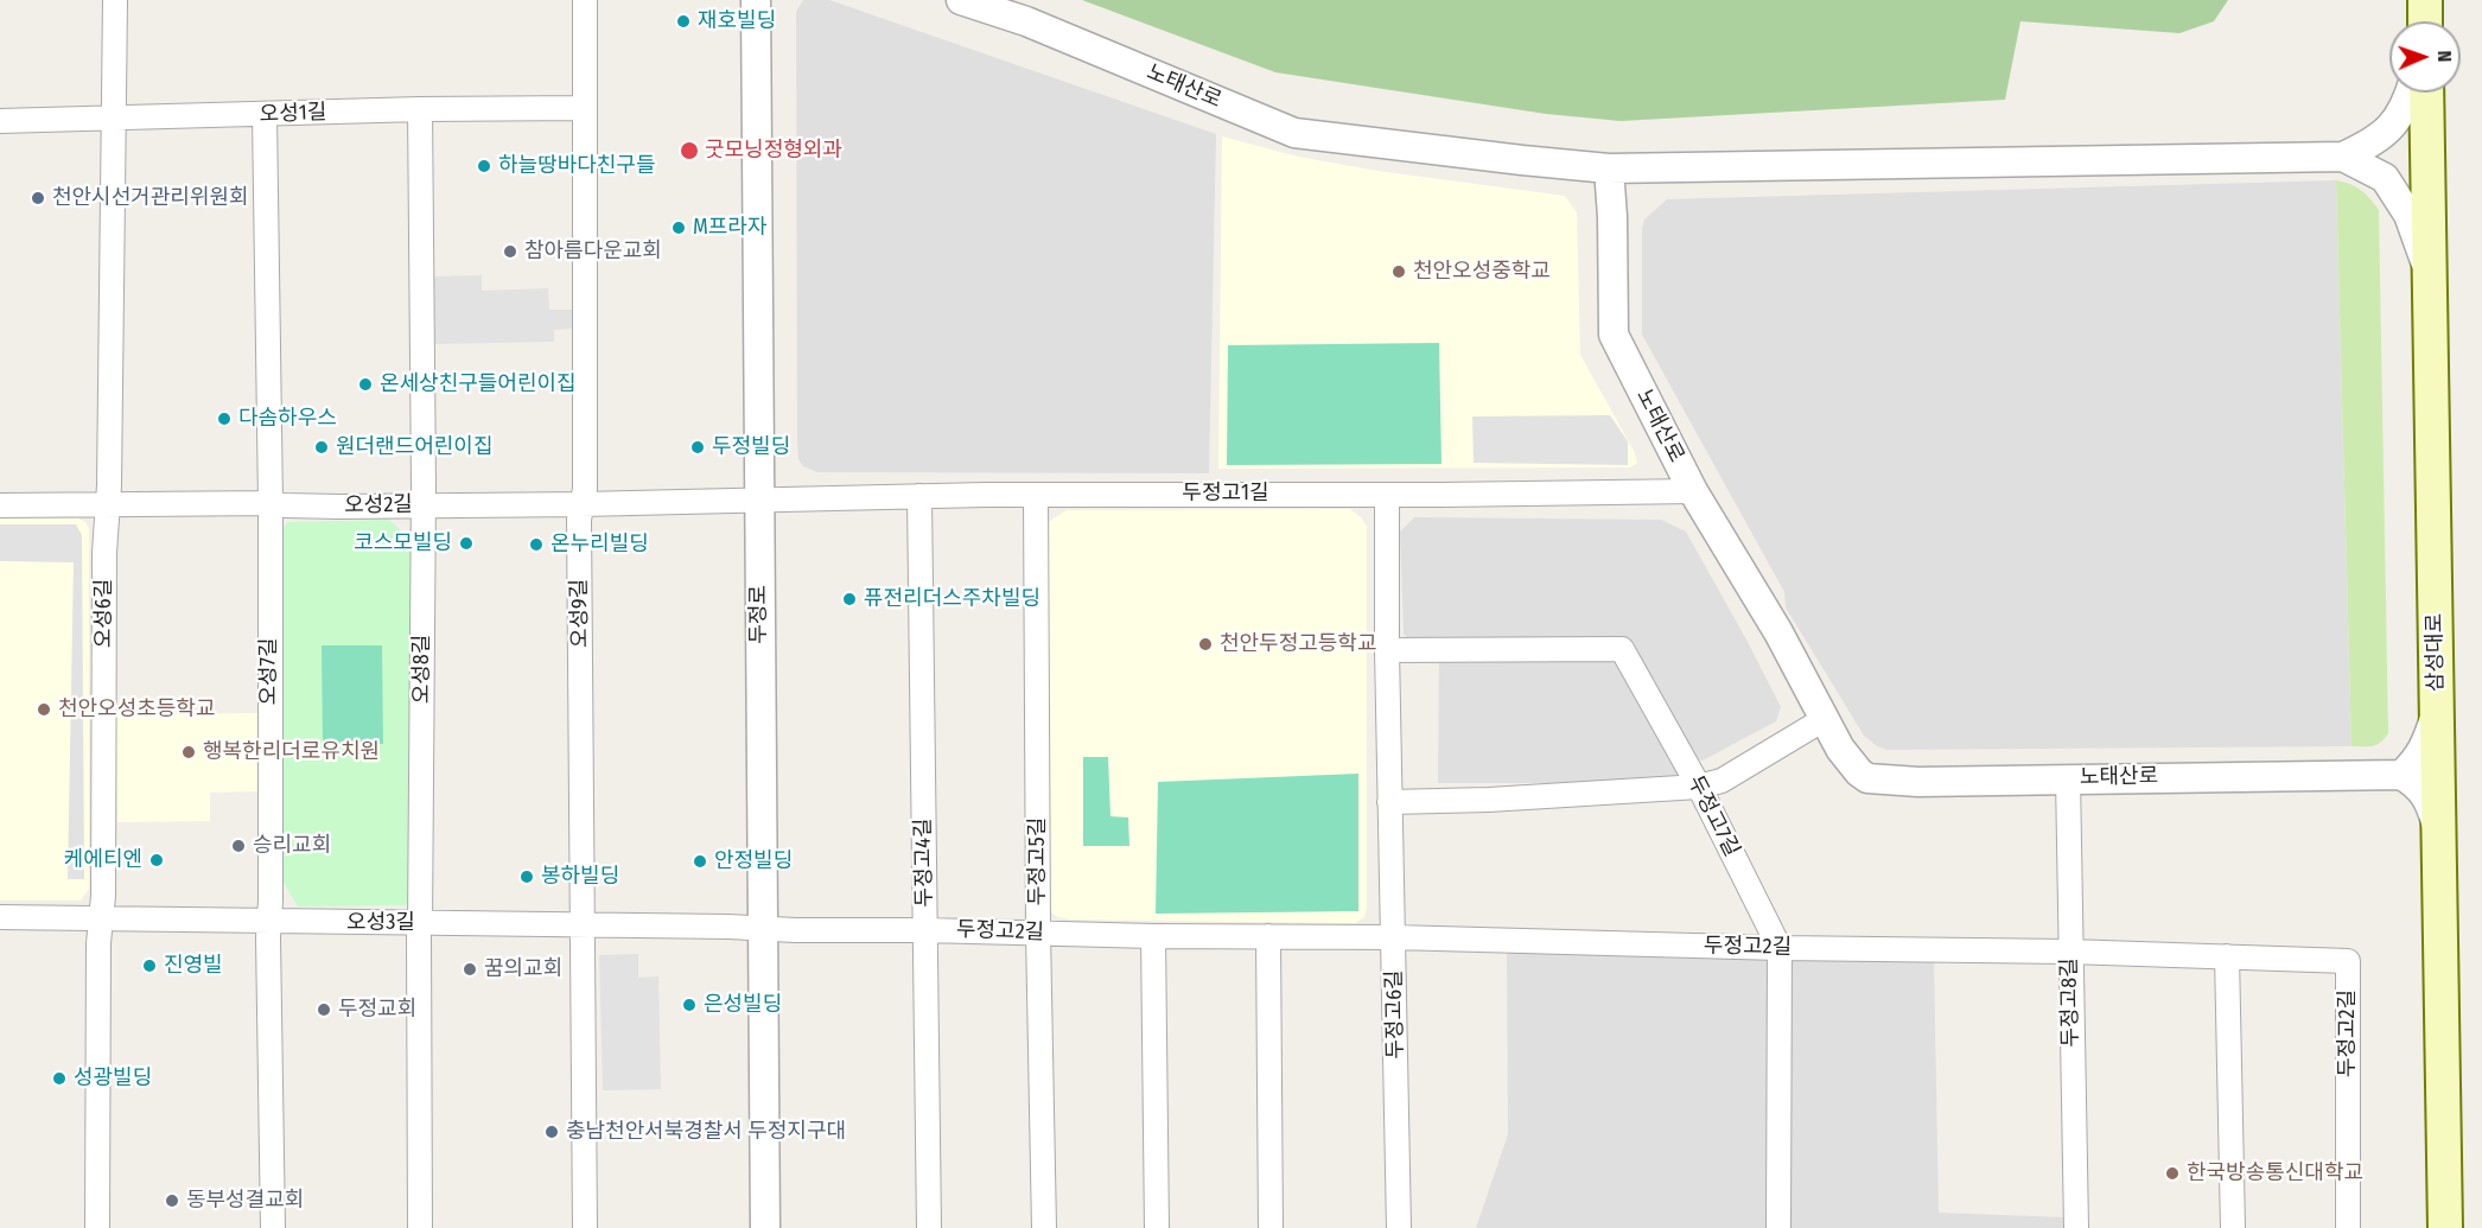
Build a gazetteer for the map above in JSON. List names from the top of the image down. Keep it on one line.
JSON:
{"streets":{"main road":["삼성대로"],"street":["노태산로","오성1길","두정고1길","오성2길","오성6길","오성9길","두정로","오성8길","오성7길","두정고7길","두정고5길","두정고4길","오성3길","두정고2길","두정고8길","두정고6길"]},"crossings":[["노태산로","두정고1길"],["노태산로","두정고8길"],["오성1길","오성6길"],["오성1길","오성9길"],["오성1길","오성8길"],["오성1길","오성7길"],["두정고1길","오성2길"],["두정고1길","두정로"],["두정고1길","두정고5길"],["두정고1길","두정고4길"],["두정고1길","두정고6길"],["오성2길","오성6길"],["오성2길","오성9길"],["오성2길","두정로"],["오성2길","오성8길"],["오성2길","오성7길"],["오성6길","오성3길"],["오성9길","오성3길"],["두정로","오성3길"],["두정로","두정고2길"],["오성8길","오성3길"],["오성7길","오성3길"],["두정고7길","두정고2길"],["두정고7길","두정고6길"],["두정고5길","두정고2길"],["두정고4길","두정고2길"],["오성3길","두정고2길"],["두정고2길","두정고8길"],["두정고2길","두정고6길"]],"places":["재호빌딩","굿모닝정형외과","하늘땅바다친구들","천안시선거관리위원회","M프라자","참아름다운교회","천안오성중학교","온세상친구들어린이집","다솜하우스","원더랜드어린이집","두정빌딩","코스모빌딩","온누리빌딩","퓨전리더스주차빌딩","천안두정고등학교","천안오성초등학교","행복한리더로유치원","승리교회","케에티엔","안정빌딩","봉하빌딩","진영빌","꿈의교회","은성빌딩","두정교회","성광빌딩","충남천안서북경찰서 두정지구대","한국방송통신대학교","동부성결교회"],"north":"right"}
